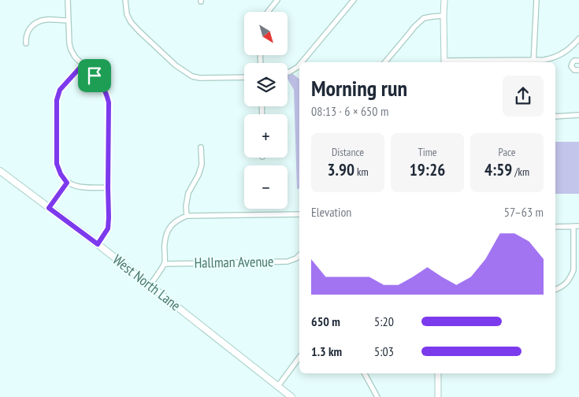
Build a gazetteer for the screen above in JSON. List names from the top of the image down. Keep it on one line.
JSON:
{"streets":{"main road":["West North Lane"],"street":["Hallman Avenue"]},"north":"bottom right","page":{"map_buttons":["+","−"],"heading":["Morning run","08:13 · 6 × 650 m"],"stats":[["Distance","3.90 km"],["Time","19:26"],["Pace","4:59 /km"]],"chart":["Elevation","57–63 m"],"list":[{"name":"650 m","note":"5:20"},{"name":"1.3 km","note":"5:03"}]}}
